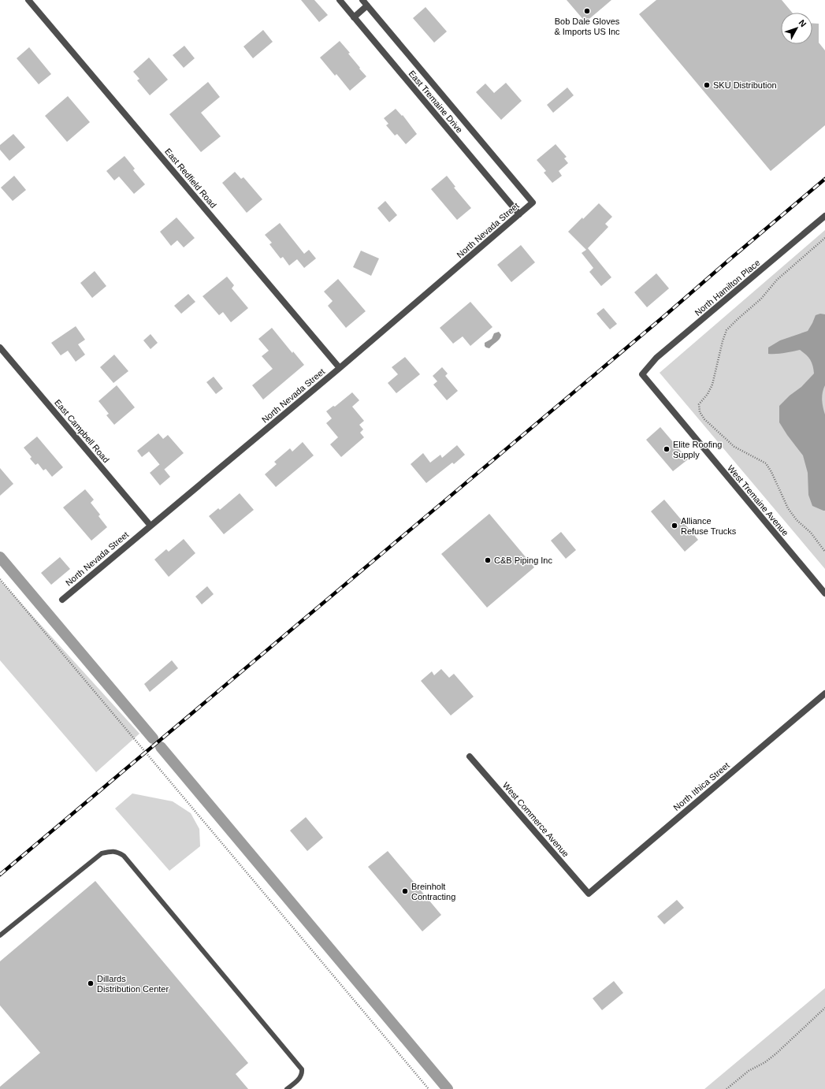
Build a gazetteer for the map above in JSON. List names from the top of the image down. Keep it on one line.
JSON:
{"streets":{"street":["East Tremaine Drive","East Redfield Road","North Nevada Street","North Hamilton Place","East Campbell Road","West Tremaine Avenue","North Ithica Street","West Commerce Avenue"]},"crossings":[["East Tremaine Drive","North Nevada Street"],["East Redfield Road","North Nevada Street"],["North Nevada Street","East Campbell Road"],["North Hamilton Place","West Tremaine Avenue"],["North Ithica Street","West Commerce Avenue"]],"places":["Bob Dale Gloves & Imports US Inc","SKU Distribution","Elite Roofing Supply","Alliance Refuse Trucks","C&B Piping Inc","Breinholt Contracting","Dillards Distribution Center"],"north":"top right"}
